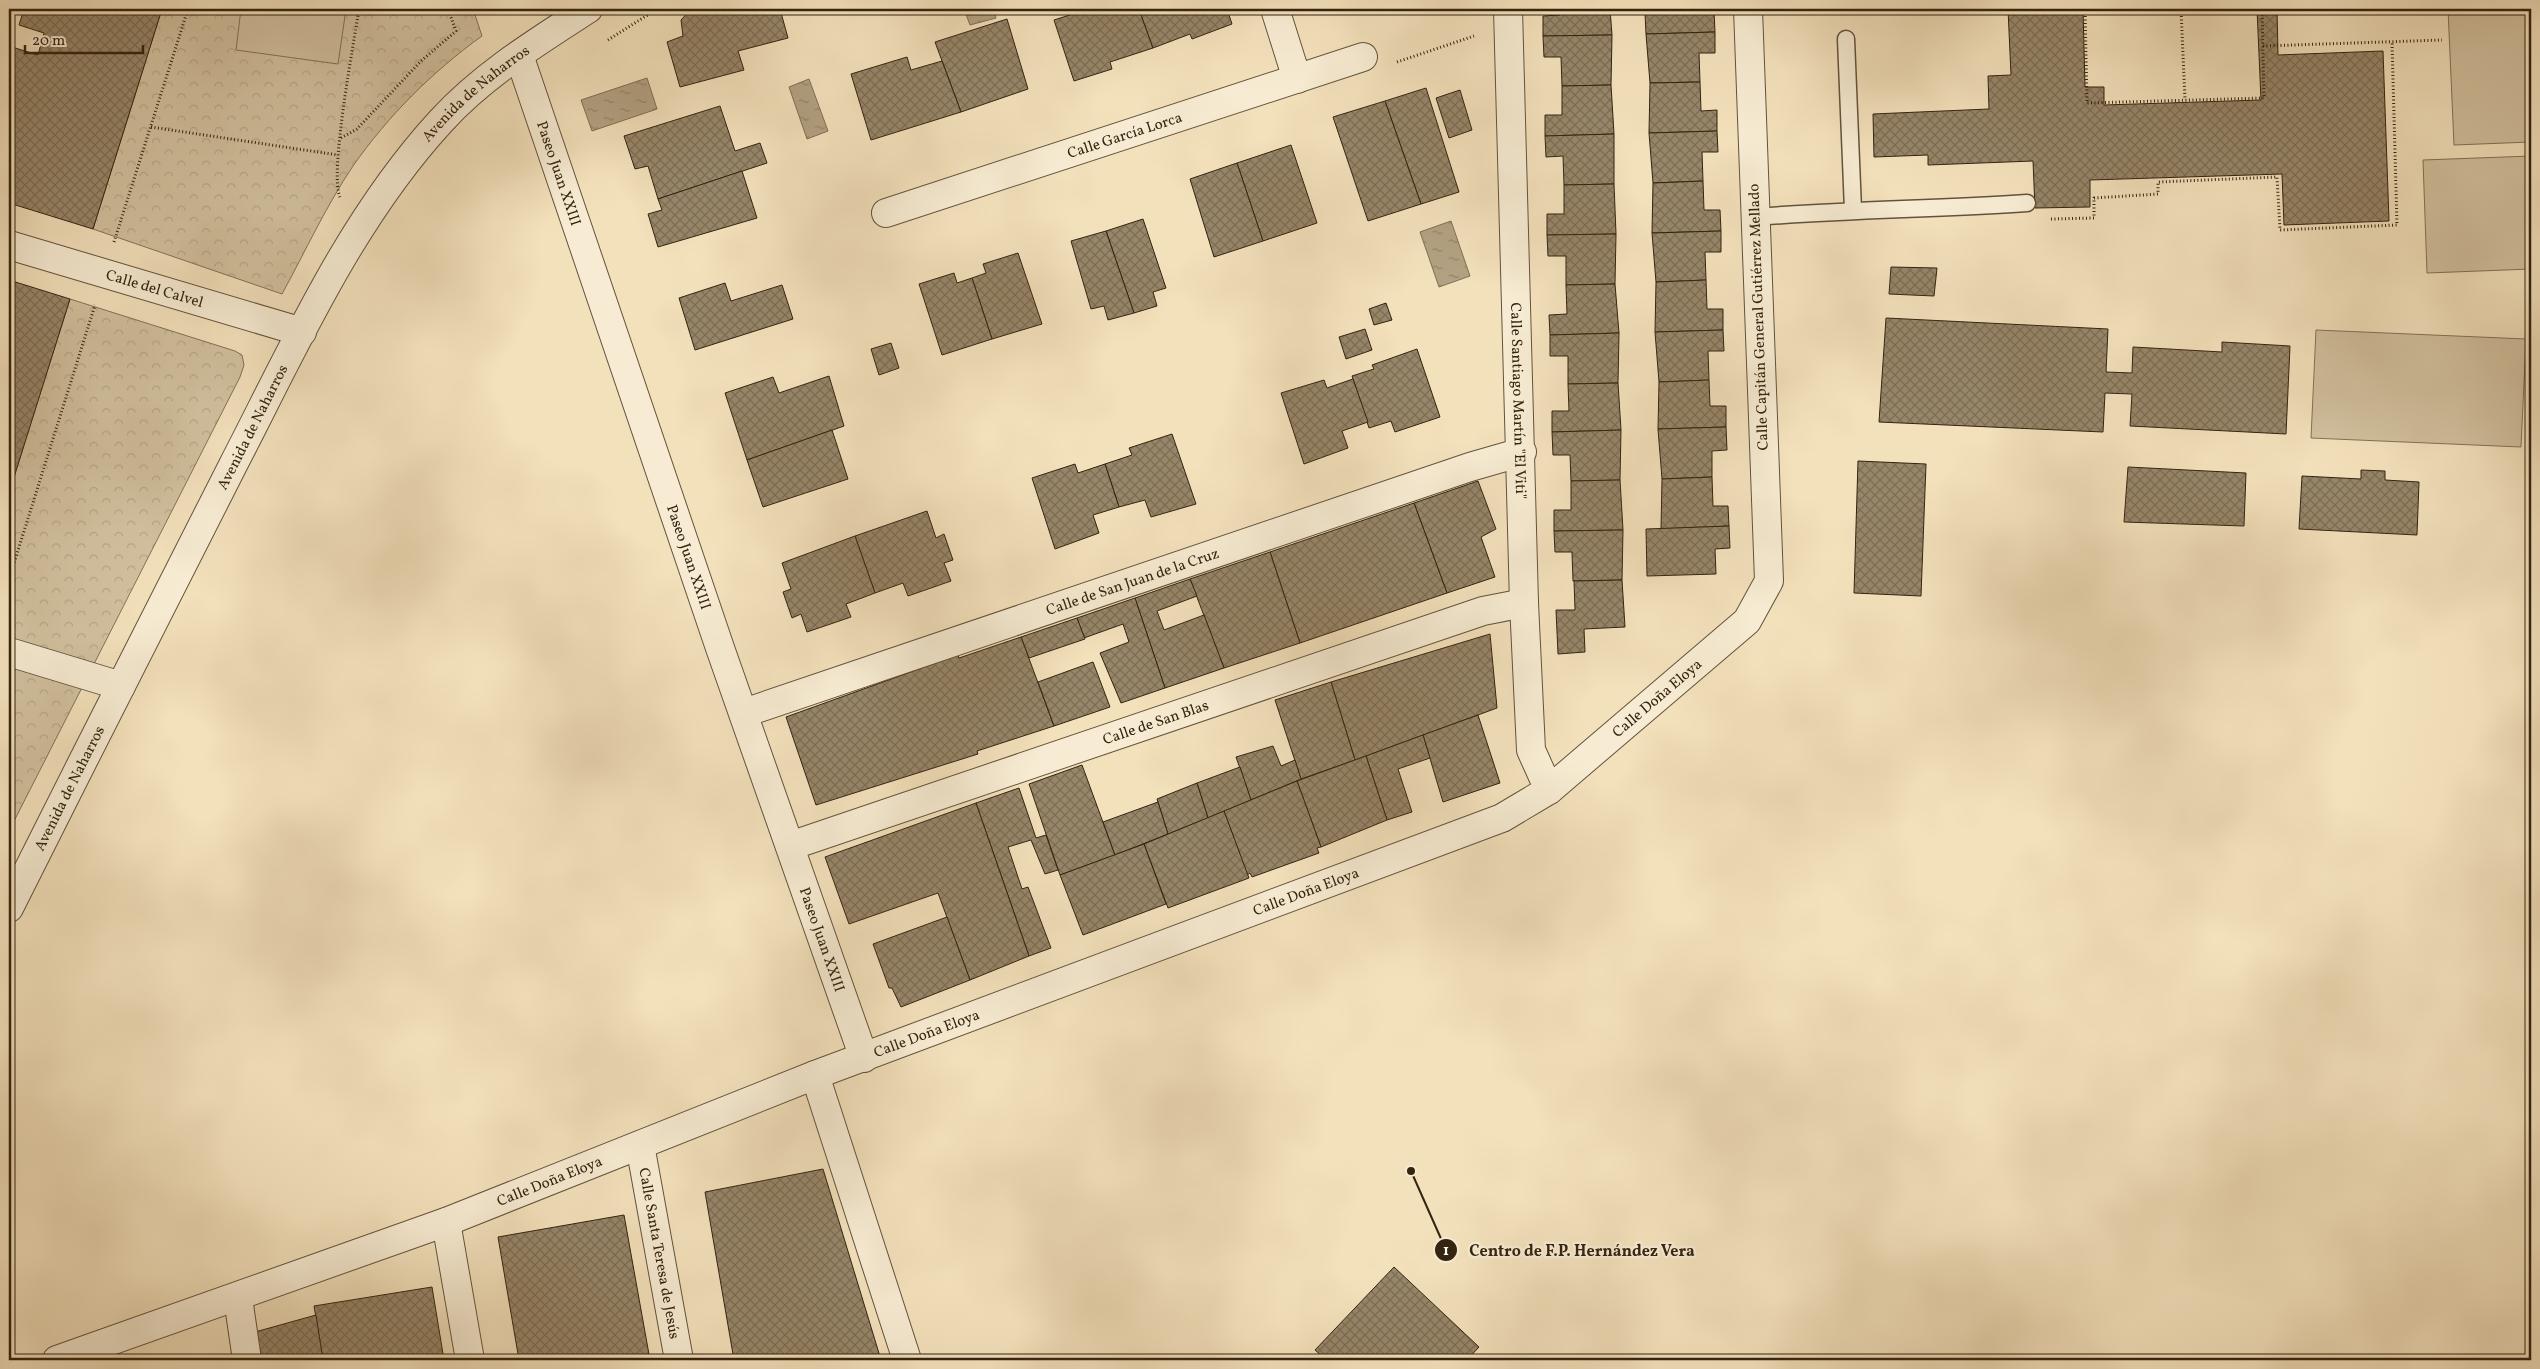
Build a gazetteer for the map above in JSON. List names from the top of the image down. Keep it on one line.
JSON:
{"streets":{"street":["Avenida de Naharros","Calle García Lorca","Paseo Juan XXIII","Calle del Calvel","Calle Capitán General Gutiérrez Mellado","Calle Santiago Martín \"El Viti\"","Calle de San Juan de la Cruz","Calle Doña Eloya","Calle de San Blas","Calle Santa Teresa de Jesús"]},"crossings":[["Avenida de Naharros","Paseo Juan XXIII"],["Avenida de Naharros","Calle del Calvel"],["Paseo Juan XXIII","Calle de San Juan de la Cruz"],["Paseo Juan XXIII","Calle Doña Eloya"],["Paseo Juan XXIII","Calle de San Blas"],["Calle Capitán General Gutiérrez Mellado","Calle Doña Eloya"],["Calle Santiago Martín \"El Viti\"","Calle de San Juan de la Cruz"],["Calle Santiago Martín \"El Viti\"","Calle Doña Eloya"],["Calle Santiago Martín \"El Viti\"","Calle de San Blas"],["Calle Doña Eloya","Calle Santa Teresa de Jesús"]],"places":["Centro de F.P. Hernández Vera"],"scale_bar":"20 m"}
